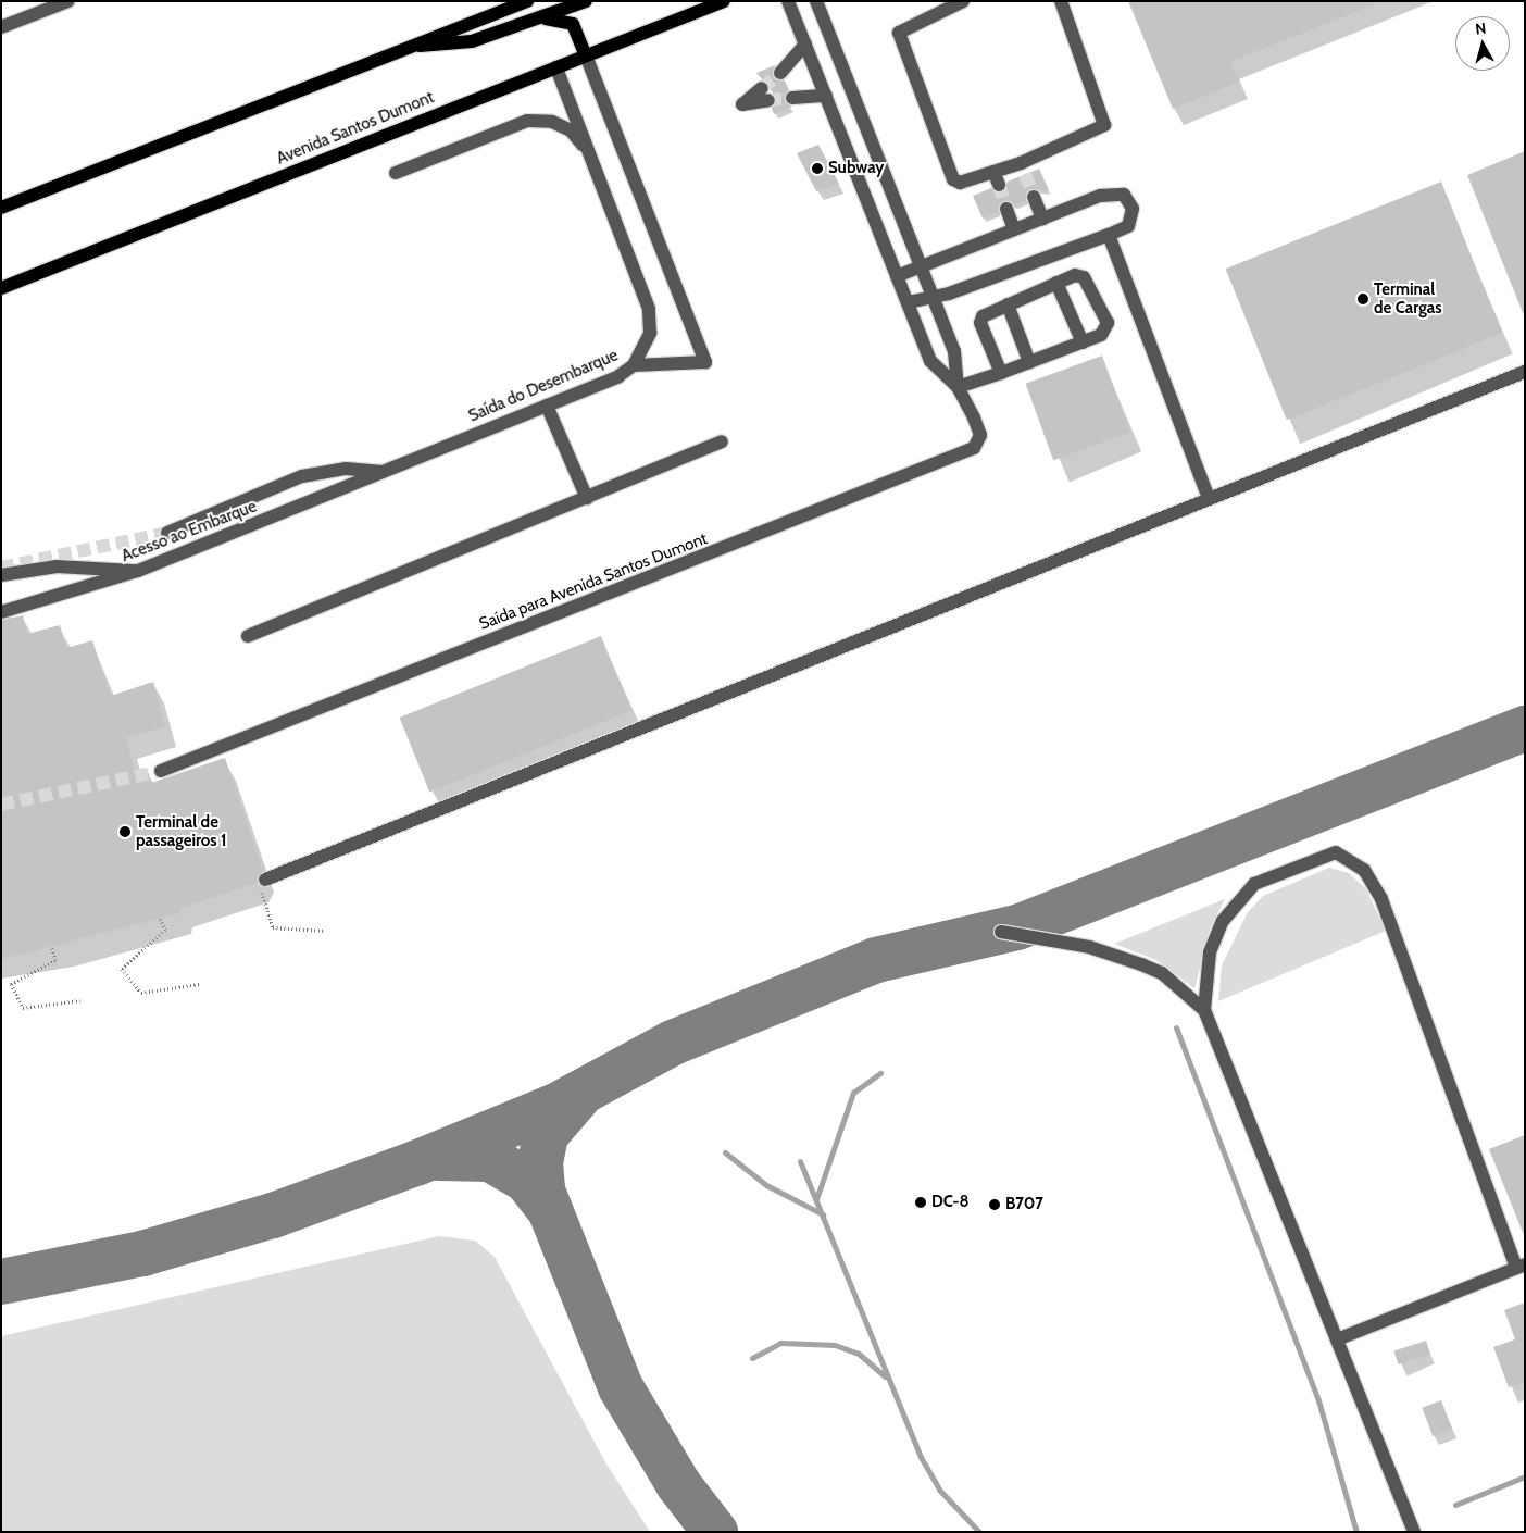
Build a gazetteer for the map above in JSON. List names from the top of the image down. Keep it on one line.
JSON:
{"streets":{"main road":["Avenida Santos Dumont"],"street":["Saída do Desembarque","Acesso ao Embarque","Saída para Avenida Santos Dumont"]},"crossings":[["Avenida Santos Dumont","Saída do Desembarque"],["Saída do Desembarque","Acesso ao Embarque"]],"places":["Subway","Terminal de Cargas","Terminal de passageiros 1","DC-8","B707"],"north":"top"}
